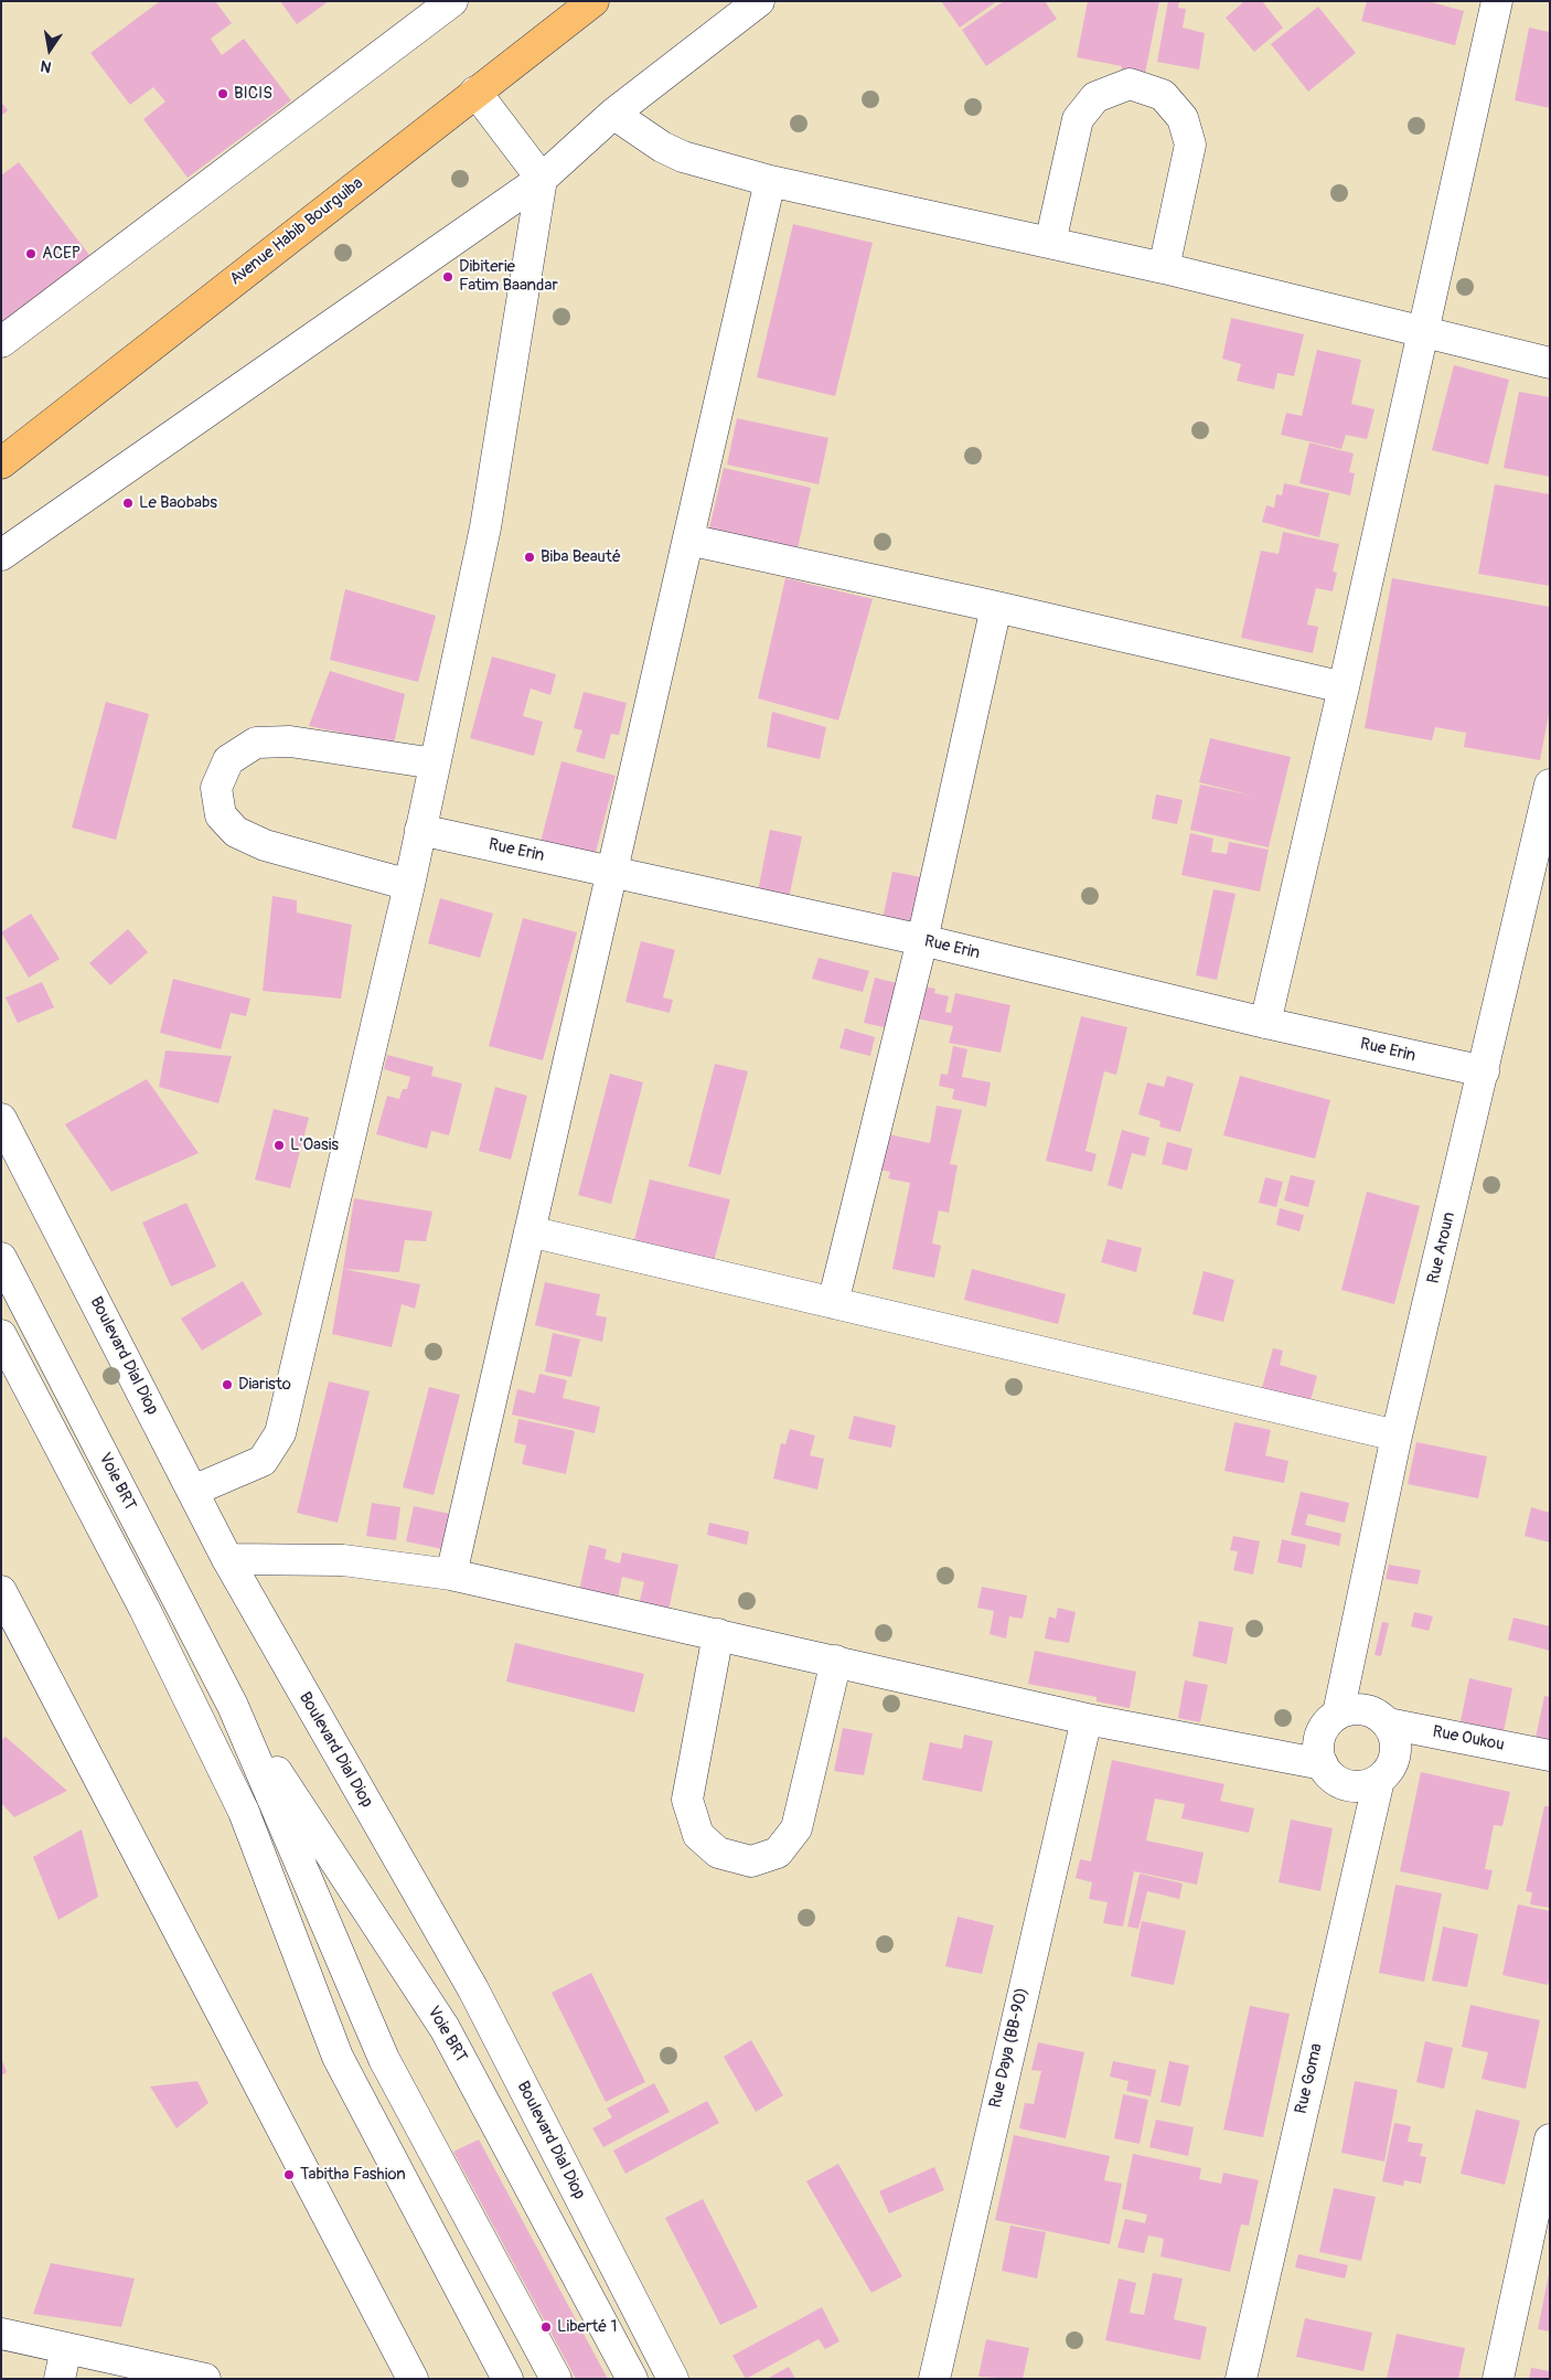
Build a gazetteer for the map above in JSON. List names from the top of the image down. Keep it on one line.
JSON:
{"streets":{"main road":["Avenue Habib Bourguiba"],"street":["Rue Erin","Rue Aroun","Boulevard Dial Diop","Voie BRT","Rue Oukou","Rue Daya (BB-90)","Rue Goma"]},"crossings":[["Rue Erin","Rue Aroun"],["Rue Aroun","Rue Oukou"],["Rue Aroun","Rue Goma"],["Rue Oukou","Rue Goma"]],"places":["BICIS","ACEP","Dibiterie Fatim Baandar","Le Baobabs","Biba Beauté","L'Oasis","Diaristo","Tabitha Fashion","Liberté 1"],"north":"bottom"}
